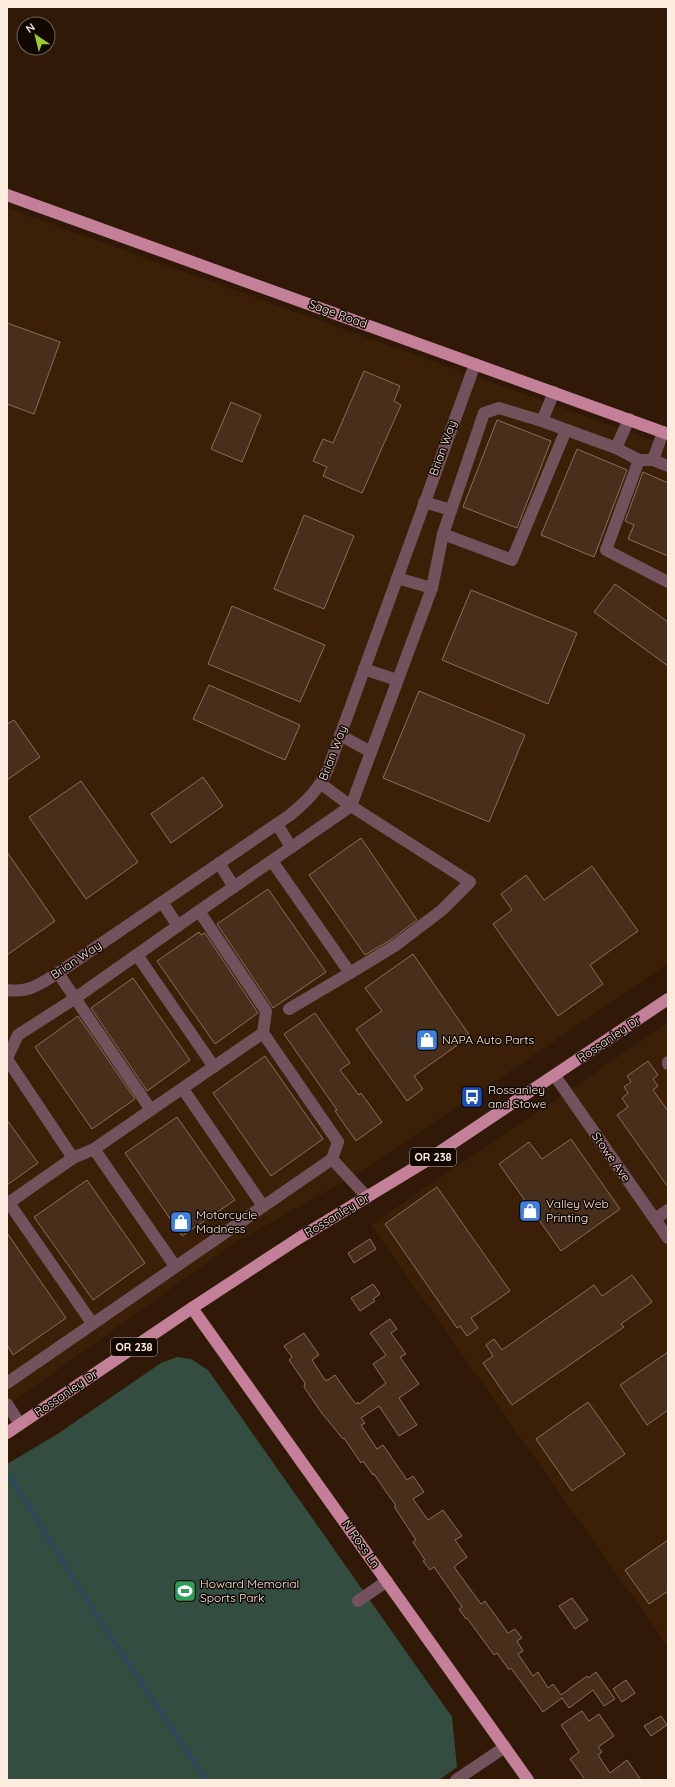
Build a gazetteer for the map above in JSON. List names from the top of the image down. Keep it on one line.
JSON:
{"streets":{"main road":["Sage Road","Rossanley Dr","OR 238","N Ross Ln"],"street":["Brian Way","Stowe Ave"]},"crossings":[["Sage Road","Brian Way"],["Rossanley Dr","Stowe Ave"],["Rossanley Dr","N Ross Ln"]],"places":{"shop":["NAPA Auto Parts","Valley Web Printing","Motorcycle Madness"],"bus stop":["Rossanley and Stowe"],"sports":["Howard Memorial Sports Park"]},"north":"top left"}
